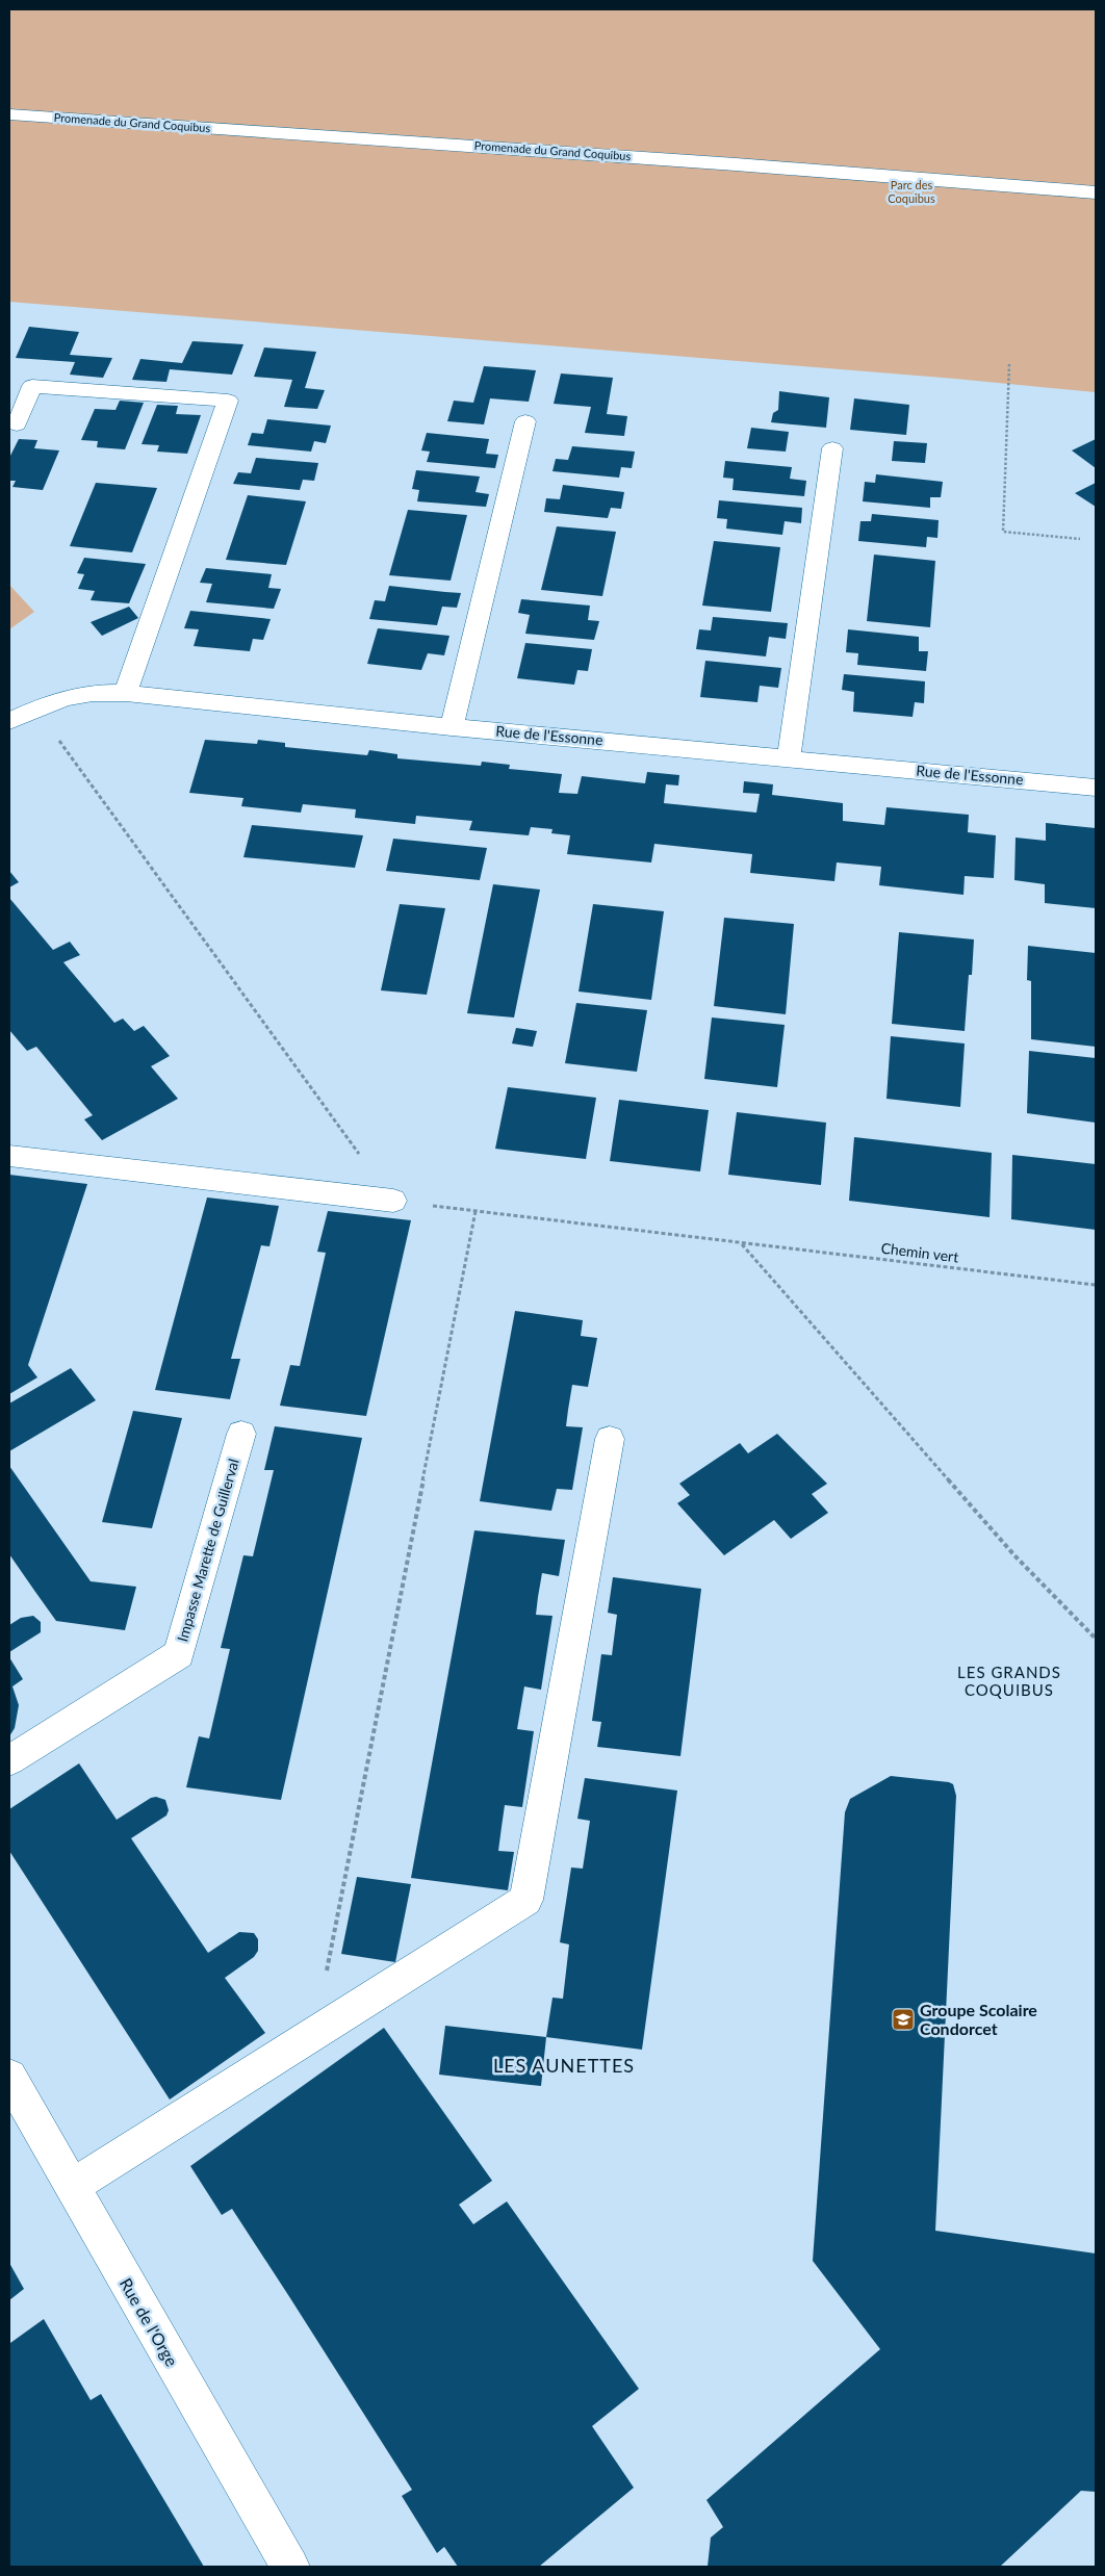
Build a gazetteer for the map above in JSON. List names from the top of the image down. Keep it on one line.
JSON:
{"streets":{"street":["Promenade du Grand Coquibus","Rue de l'Essonne","Impasse Marette de Guillerval","Rue de l'Orge"],"path":["Chemin vert"]},"districts":["LES GRANDS COQUIBUS","LES AUNETTES"],"parks":["Parc des Coquibus"],"places":{"school or university":["Groupe Scolaire Condorcet"]}}
